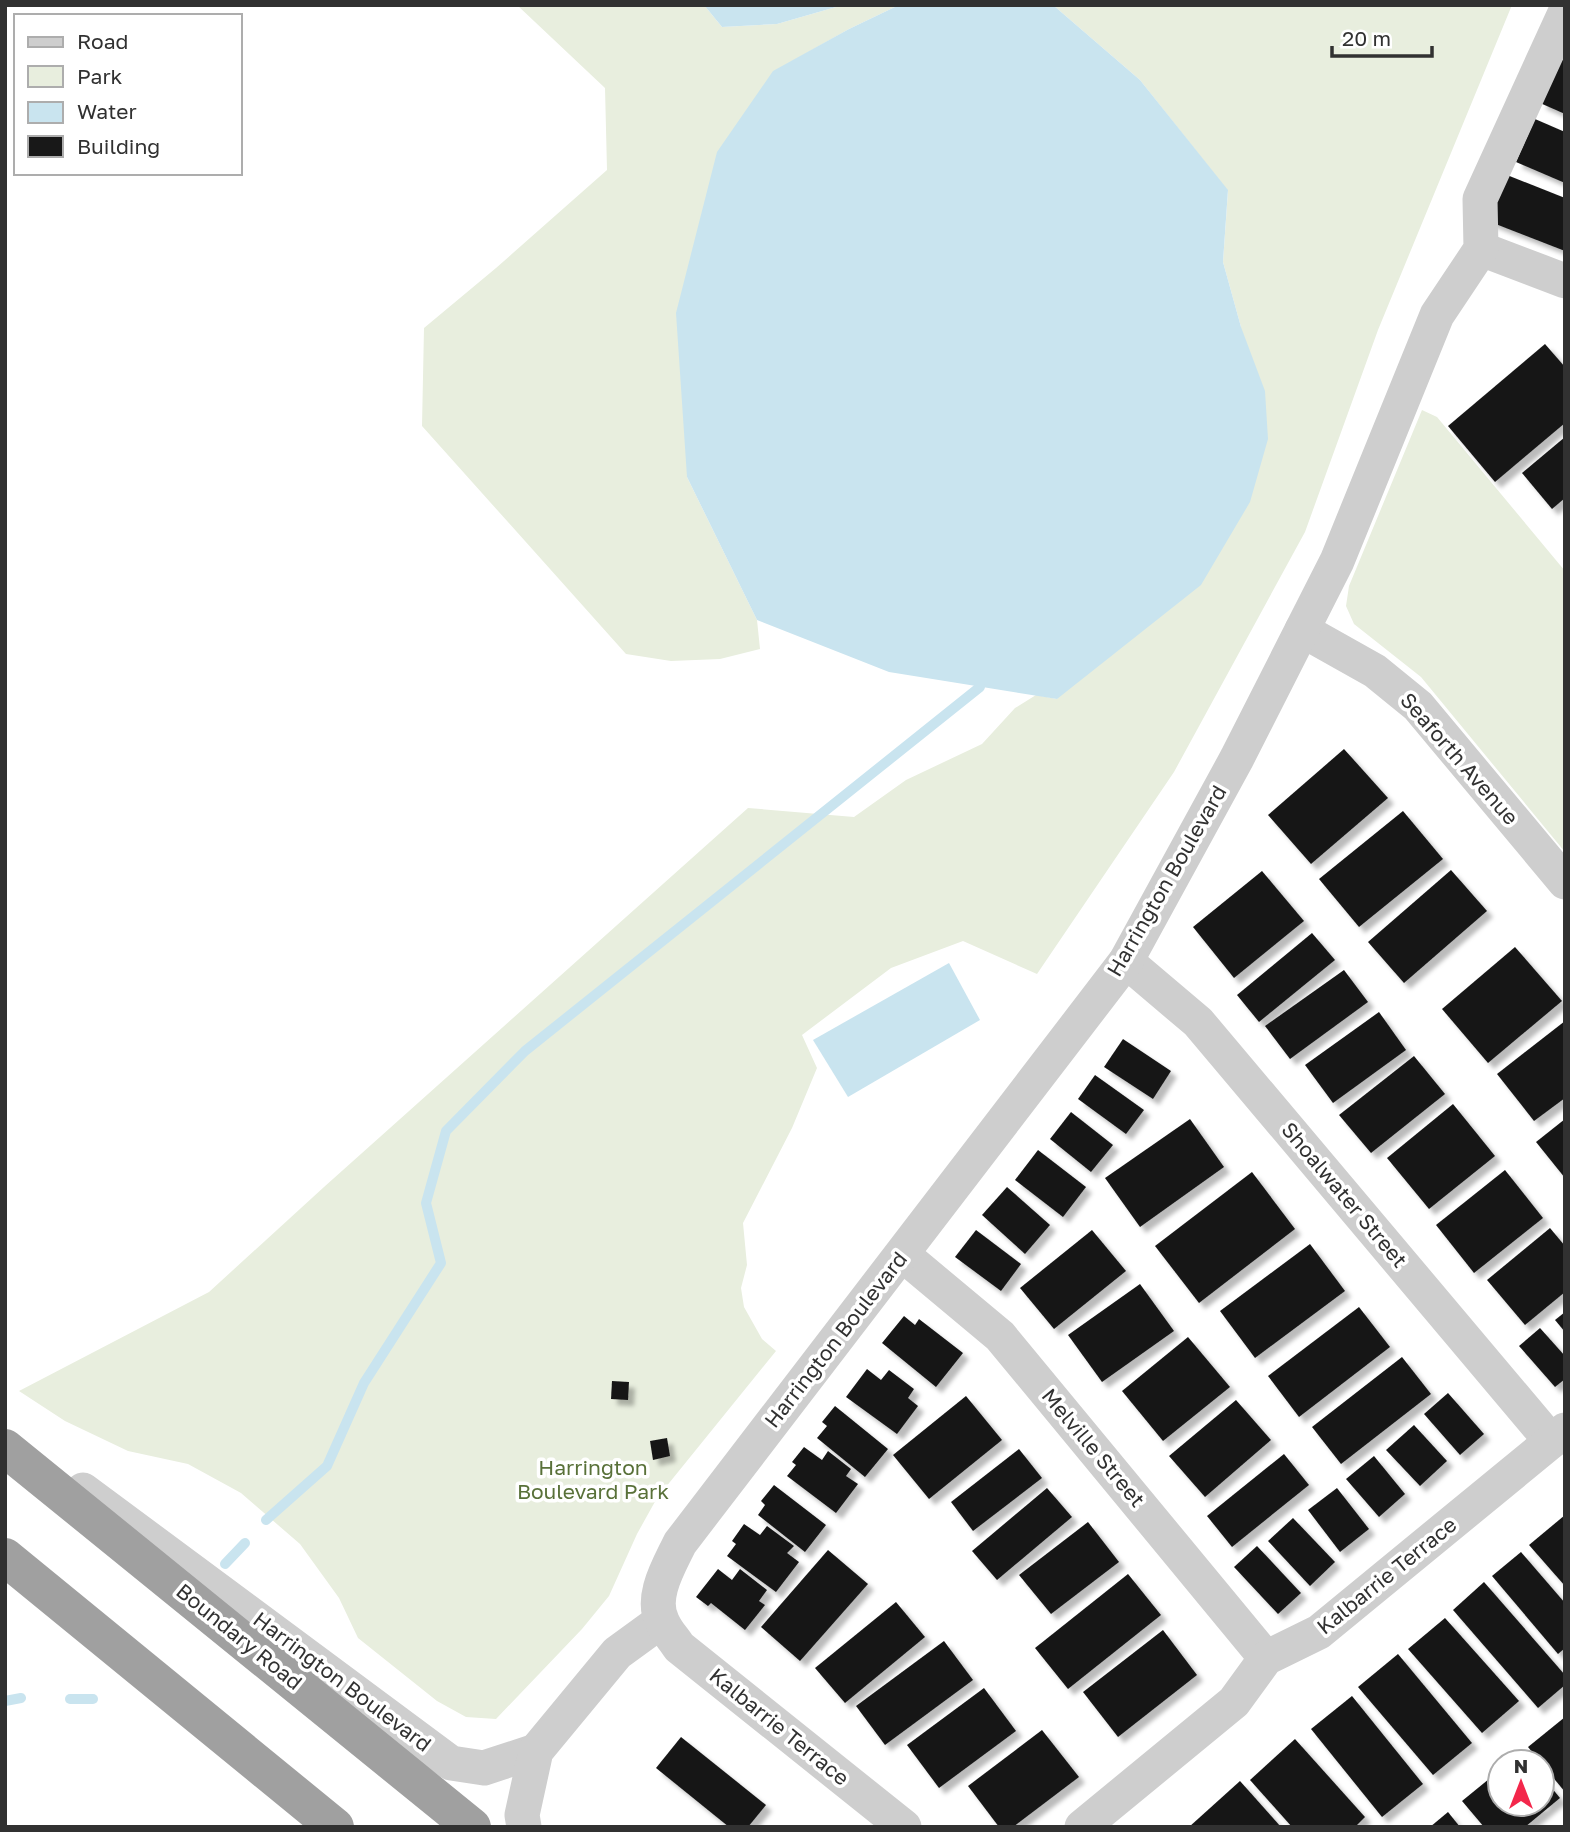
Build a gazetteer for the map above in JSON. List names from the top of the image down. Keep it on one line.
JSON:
{"streets":{"highway":["Boundary Road"],"street":["Seaforth Avenue","Harrington Boulevard","Shoalwater Street","Melville Street","Kalbarrie Terrace"]},"crossings":[["Seaforth Avenue","Harrington Boulevard"],["Harrington Boulevard","Shoalwater Street"],["Harrington Boulevard","Melville Street"],["Harrington Boulevard","Kalbarrie Terrace"],["Harrington Boulevard","Boundary Road"],["Shoalwater Street","Kalbarrie Terrace"],["Melville Street","Kalbarrie Terrace"]],"parks":["Harrington Boulevard Park"],"legend":["Road","Park","Water","Building"],"scale_bar":"20 m","north":"top"}
